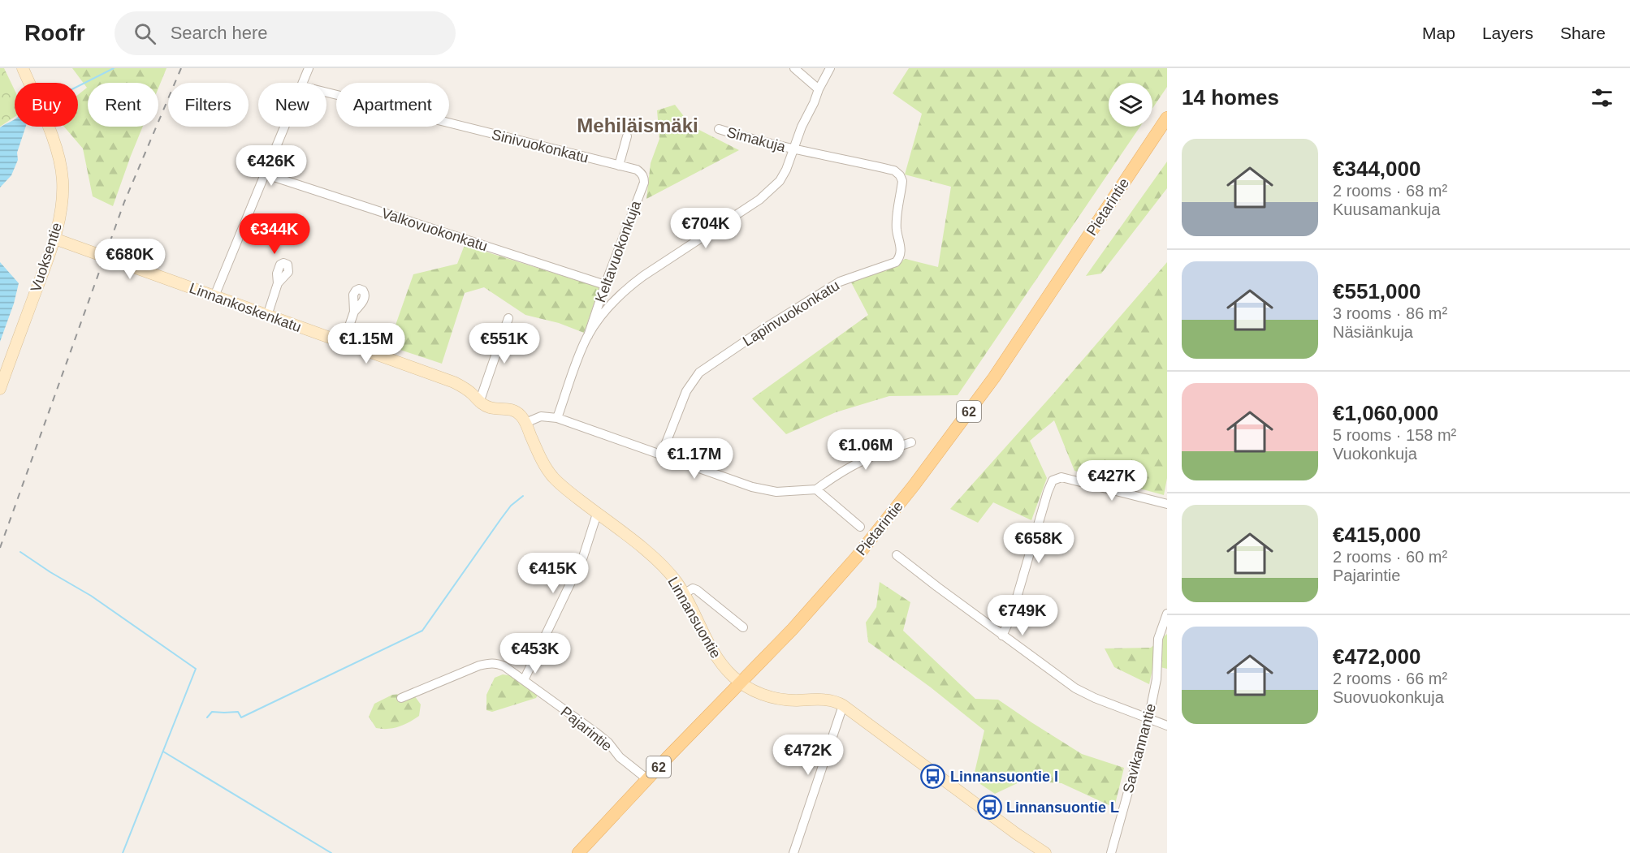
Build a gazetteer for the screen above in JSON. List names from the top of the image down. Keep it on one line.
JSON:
{"streets":{"main road":["Pietarintie","62"],"street":["Simakuja","Sinivuokonkatu","Valkovuokonkatu","Keltavuokonkuja","Vuoksentie","Linnankoskenkatu","Lapinvuokonkatu","Linnansuontie","Pajarintie","Savikannantie"]},"crossings":[["Simakuja","Lapinvuokonkatu"],["Sinivuokonkatu","Keltavuokonkuja"],["Pietarintie","Linnansuontie"],["Pietarintie","Pajarintie"],["Valkovuokonkatu","Keltavuokonkuja"],["Vuoksentie","Linnankoskenkatu"],["Linnankoskenkatu","Linnansuontie"]],"districts":["Mehiläismäki"],"places":{"bus stop":["Linnansuontie I","Linnansuontie L"]},"page":{"header":"Roofr","search":"Search here","nav":["Map","Layers","Share"],"heading":"14 homes","chip":["Buy","Rent","Filters","New","Apartment"],"list":[{"name":"€344,000","note":"2 rooms · 68 m² · Kuusamankuja"},{"name":"€551,000","note":"3 rooms · 86 m² · Näsiänkuja"},{"name":"€1,060,000","note":"5 rooms · 158 m² · Vuokonkuja"},{"name":"€415,000","note":"2 rooms · 60 m² · Pajarintie"},{"name":"€472,000","note":"2 rooms · 66 m² · Suovuokonkuja"}],"price":["€426K","€704K","€344K","€680K","€1.15M","€551K","€1.06M","€1.17M","€427K","€658K","€415K","€749K","€453K","€472K"]}}
